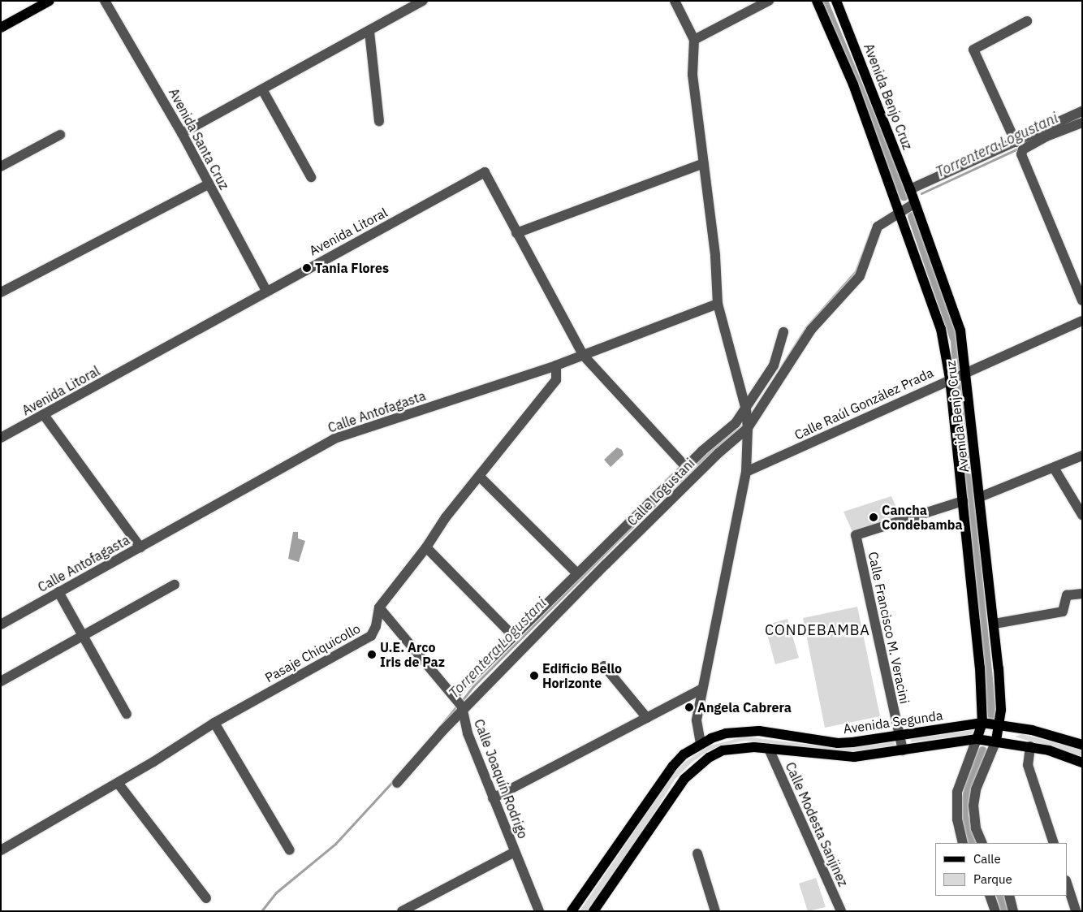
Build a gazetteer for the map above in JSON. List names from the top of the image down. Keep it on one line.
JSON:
{"streets":{"main road":["Avenida Benjo Cruz","Avenida Segunda"],"street":["Avenida Santa Cruz","Avenida Litoral","Calle Raúl González Prada","Calle Antofagasta","Calle Logustani","Calle Francisco M. Veracini","Pasaje Chiquicollo","Calle Joaquín Rodrigo","Calle Modesta Sanjinez"]},"crossings":[["Avenida Benjo Cruz","Calle Raúl González Prada"],["Avenida Benjo Cruz","Calle Logustani"],["Avenida Benjo Cruz","Calle Francisco M. Veracini"],["Avenida Benjo Cruz","Avenida Segunda"],["Avenida Santa Cruz","Avenida Litoral"],["Avenida Litoral","Calle Antofagasta"],["Avenida Litoral","Calle Logustani"],["Calle Antofagasta","Pasaje Chiquicollo"],["Calle Logustani","Calle Joaquín Rodrigo"],["Calle Francisco M. Veracini","Avenida Segunda"],["Pasaje Chiquicollo","Calle Joaquín Rodrigo"]],"districts":["CONDEBAMBA"],"water":["Torrentera Logustani"],"places":["Tania Flores","Cancha Condebamba","U.E. Arco Iris de Paz","Edificio Bello Horizonte","Angela Cabrera"],"legend":["Calle","Parque"]}
